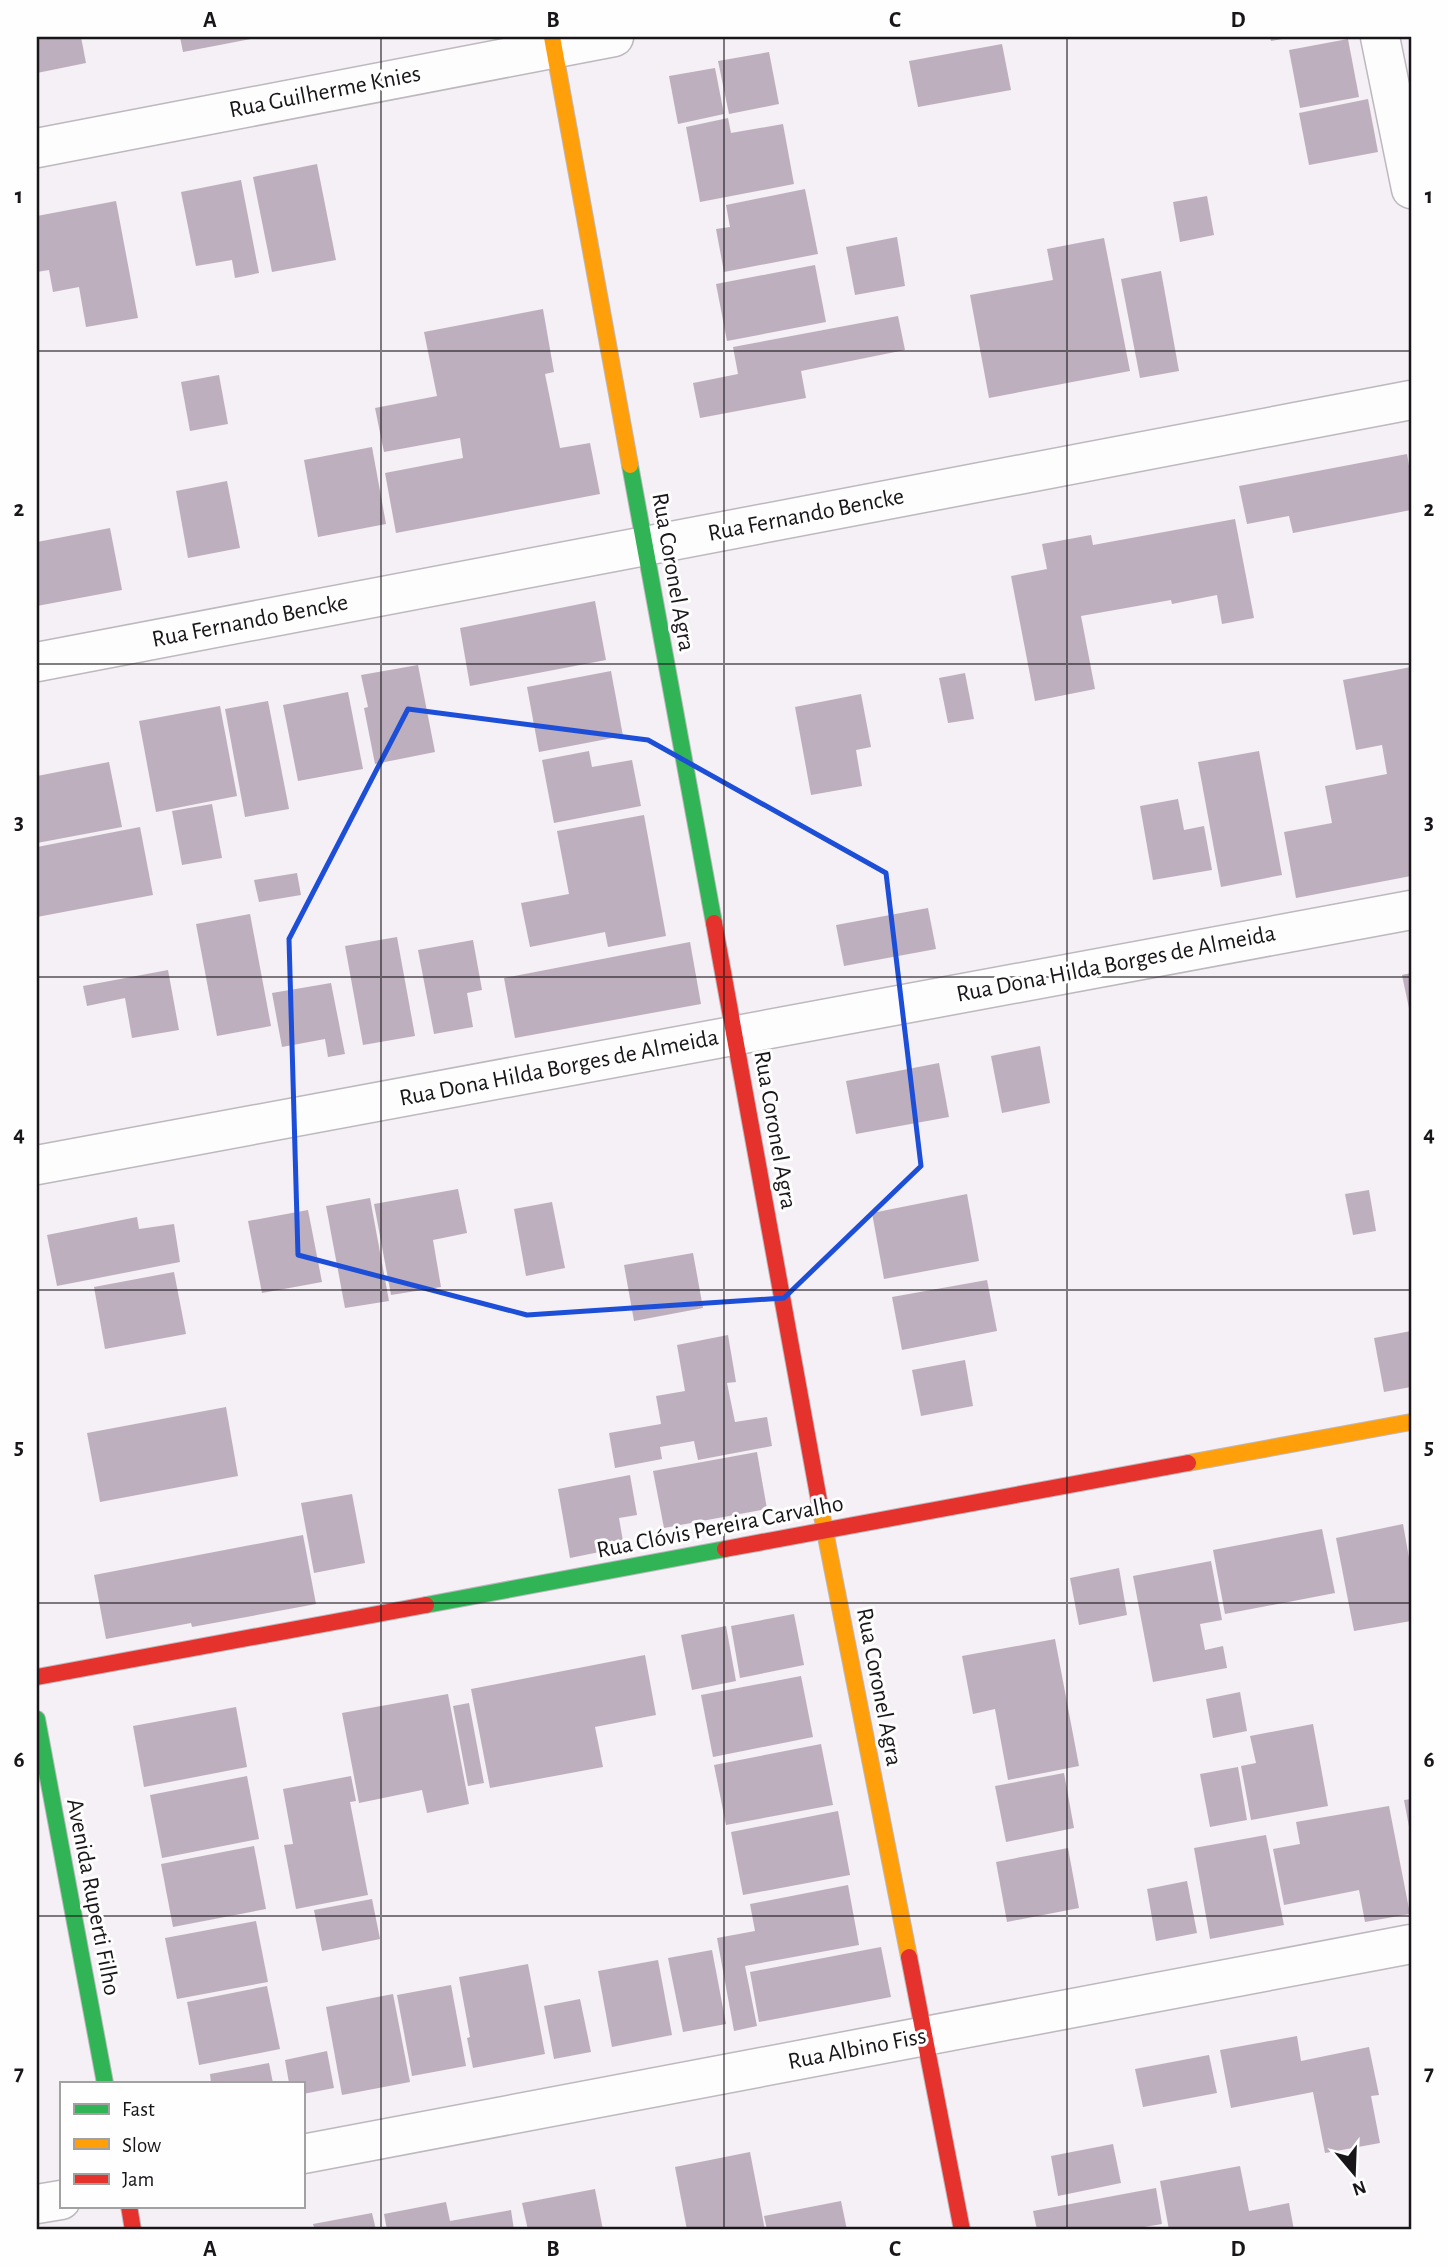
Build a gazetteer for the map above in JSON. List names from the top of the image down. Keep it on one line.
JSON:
{"streets":{"street":["Rua Guilherme Knies","Rua Fernando Bencke","Rua Coronel Agra","Rua Dona Hilda Borges de Almeida","Rua Clóvis Pereira Carvalho","Avenida Ruperti Filho","Rua Albino Fiss"]},"crossings":[["Rua Guilherme Knies","Rua Coronel Agra"],["Rua Fernando Bencke","Rua Coronel Agra"],["Rua Coronel Agra","Rua Dona Hilda Borges de Almeida"],["Rua Coronel Agra","Rua Clóvis Pereira Carvalho"],["Rua Coronel Agra","Rua Albino Fiss"]],"legend":["Fast","Slow","Jam"],"north":"bottom","grid":{"columns":["A","B","C","D"],"rows":["1","2","3","4","5","6","7"]}}
